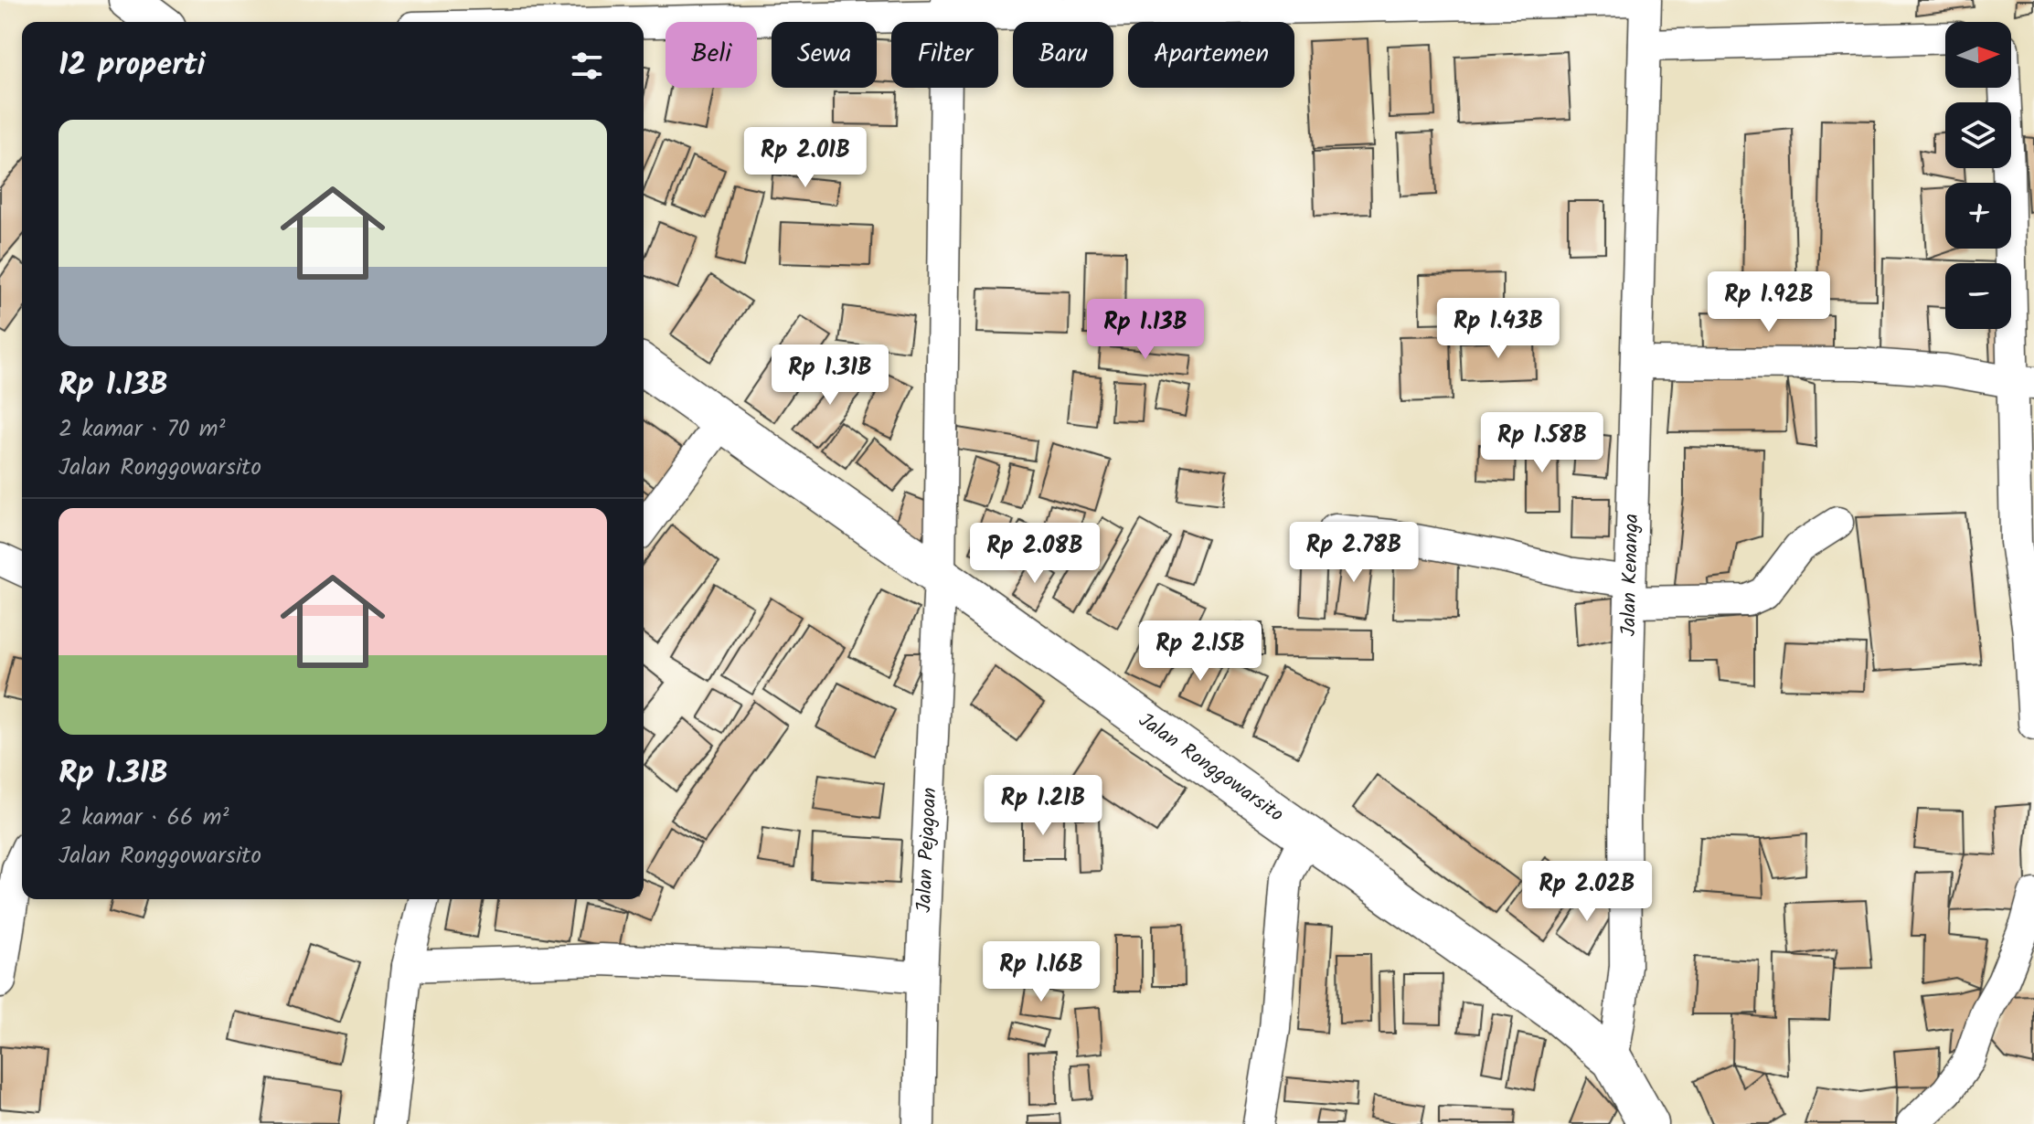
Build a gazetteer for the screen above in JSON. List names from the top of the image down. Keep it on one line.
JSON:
{"streets":{"main road":["Jalan Ronggowarsito"],"street":["Jalan Kenanga","Jalan Pejagoan"]},"crossings":[["Jalan Kenanga","Jalan Ronggowarsito"],["Jalan Ronggowarsito","Jalan Pejagoan"]],"north":"right","page":{"map_buttons":["+","−"],"chip":["Beli","Sewa","Filter","Baru","Apartemen"],"heading":"12 properti","list":[{"name":"Rp 1.13B","note":"2 kamar · 70 m² · Jalan Ronggowarsito"},{"name":"Rp 1.31B","note":"2 kamar · 66 m² · Jalan Ronggowarsito"}],"price":["Rp 2.01B","Rp 1.92B","Rp 1.43B","Rp 1.13B","Rp 1.31B","Rp 1.58B","Rp 2.78B","Rp 2.08B","Rp 2.15B","Rp 1.21B","Rp 2.02B","Rp 1.16B"]}}
